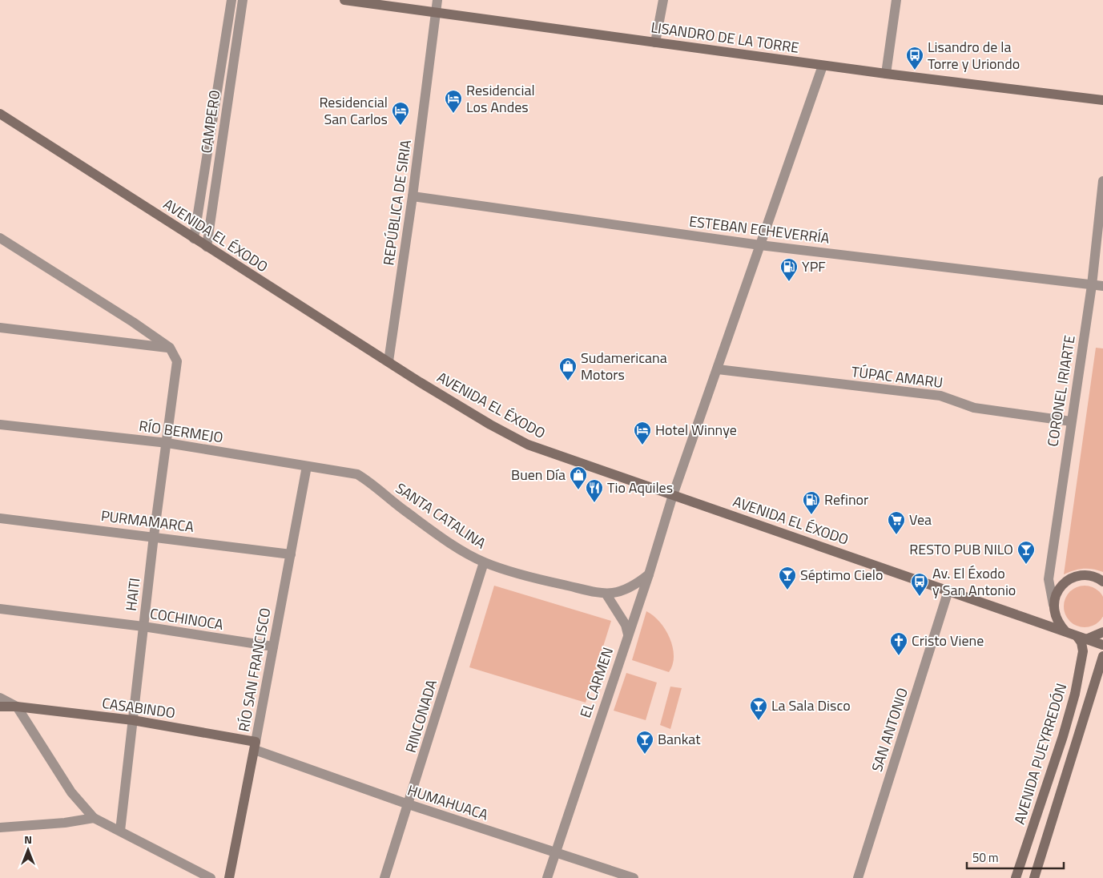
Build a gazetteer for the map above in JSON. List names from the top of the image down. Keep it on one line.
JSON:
{"streets":{"main road":["LISANDRO DE LA TORRE","AVENIDA EL ÉXODO","RÍO SAN FRANCISCO","CASABINDO","AVENIDA PUEYRREDÓN"],"street":["CAMPERO","REPÚBLICA DE SIRIA","ESTEBAN ECHEVERRÍA","TÚPAC AMARU","CORONEL IRIARTE","RÍO BERMEJO","SANTA CATALINA","PURMAMARCA","HAITI","COCHINOCA","EL CARMEN","RINCONADA","SAN ANTONIO","HUMAHUACA"]},"crossings":[["LISANDRO DE LA TORRE","REPÚBLICA DE SIRIA"],["LISANDRO DE LA TORRE","EL CARMEN"],["CAMPERO","AVENIDA EL ÉXODO"],["REPÚBLICA DE SIRIA","ESTEBAN ECHEVERRÍA"],["REPÚBLICA DE SIRIA","AVENIDA EL ÉXODO"],["ESTEBAN ECHEVERRÍA","CORONEL IRIARTE"],["ESTEBAN ECHEVERRÍA","EL CARMEN"],["AVENIDA EL ÉXODO","EL CARMEN"],["AVENIDA EL ÉXODO","SAN ANTONIO"],["AVENIDA EL ÉXODO","AVENIDA PUEYRREDÓN"],["TÚPAC AMARU","CORONEL IRIARTE"],["TÚPAC AMARU","EL CARMEN"],["RÍO BERMEJO","SANTA CATALINA"],["RÍO BERMEJO","HAITI"],["RÍO BERMEJO","RÍO SAN FRANCISCO"],["SANTA CATALINA","EL CARMEN"],["SANTA CATALINA","RINCONADA"],["PURMAMARCA","HAITI"],["PURMAMARCA","RÍO SAN FRANCISCO"],["HAITI","COCHINOCA"],["HAITI","CASABINDO"],["COCHINOCA","RÍO SAN FRANCISCO"],["RÍO SAN FRANCISCO","CASABINDO"],["RÍO SAN FRANCISCO","HUMAHUACA"],["EL CARMEN","HUMAHUACA"],["CASABINDO","HUMAHUACA"],["RINCONADA","HUMAHUACA"]],"places":{"bus stop":["Lisandro de la Torre y Uriondo","Av. El Éxodo y San Antonio"],"hotel":["Residencial Los Andes","Residencial San Carlos","Hotel Winnye"],"fuel station":["YPF","Refinor"],"shop":["Sudamericana Motors","Buen Día"],"restaurant":["Tio Aquiles"],"supermarket":["Vea"],"bar":["RESTO PUB NILO","Séptimo Cielo","La Sala Disco","Bankat"],"church":["Cristo Viene"]},"scale_bar":"50 m","north":"top"}
